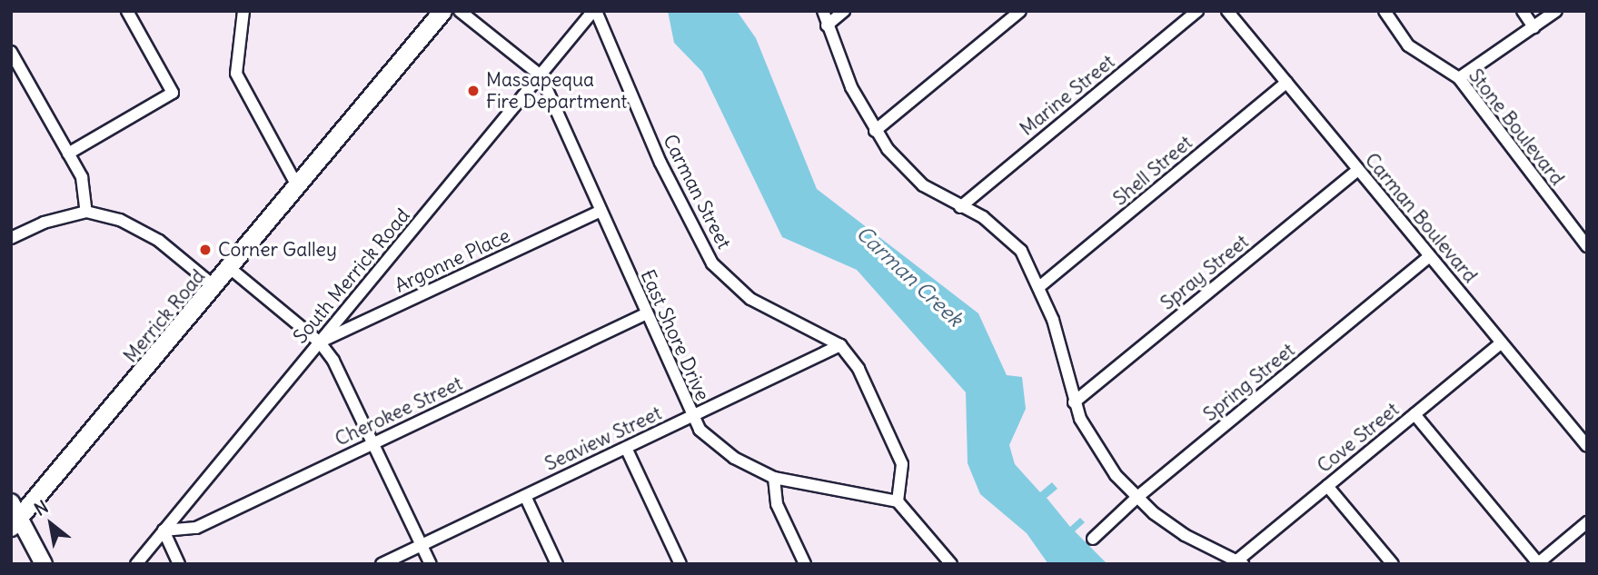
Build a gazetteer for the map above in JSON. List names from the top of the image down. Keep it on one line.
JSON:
{"streets":{"main road":["Merrick Road"],"street":["Marine Street","Stone Boulevard","Shell Street","Carman Street","Carman Boulevard","Argonne Place","Spray Street","South Merrick Road","East Shore Drive","Spring Street","Cherokee Street","Cove Street","Seaview Street"]},"crossings":[["Shell Street","Carman Boulevard"],["Carman Street","South Merrick Road"],["Carman Street","East Shore Drive"],["Carman Street","Seaview Street"],["Carman Boulevard","Spray Street"],["Carman Boulevard","Spring Street"],["Carman Boulevard","Cove Street"],["Argonne Place","South Merrick Road"],["Argonne Place","East Shore Drive"],["South Merrick Road","East Shore Drive"],["South Merrick Road","Cherokee Street"],["East Shore Drive","Cherokee Street"],["East Shore Drive","Seaview Street"]],"water":["Carman Creek"],"places":["Massapequa Fire Department","Corner Galley"],"north":"top left"}
